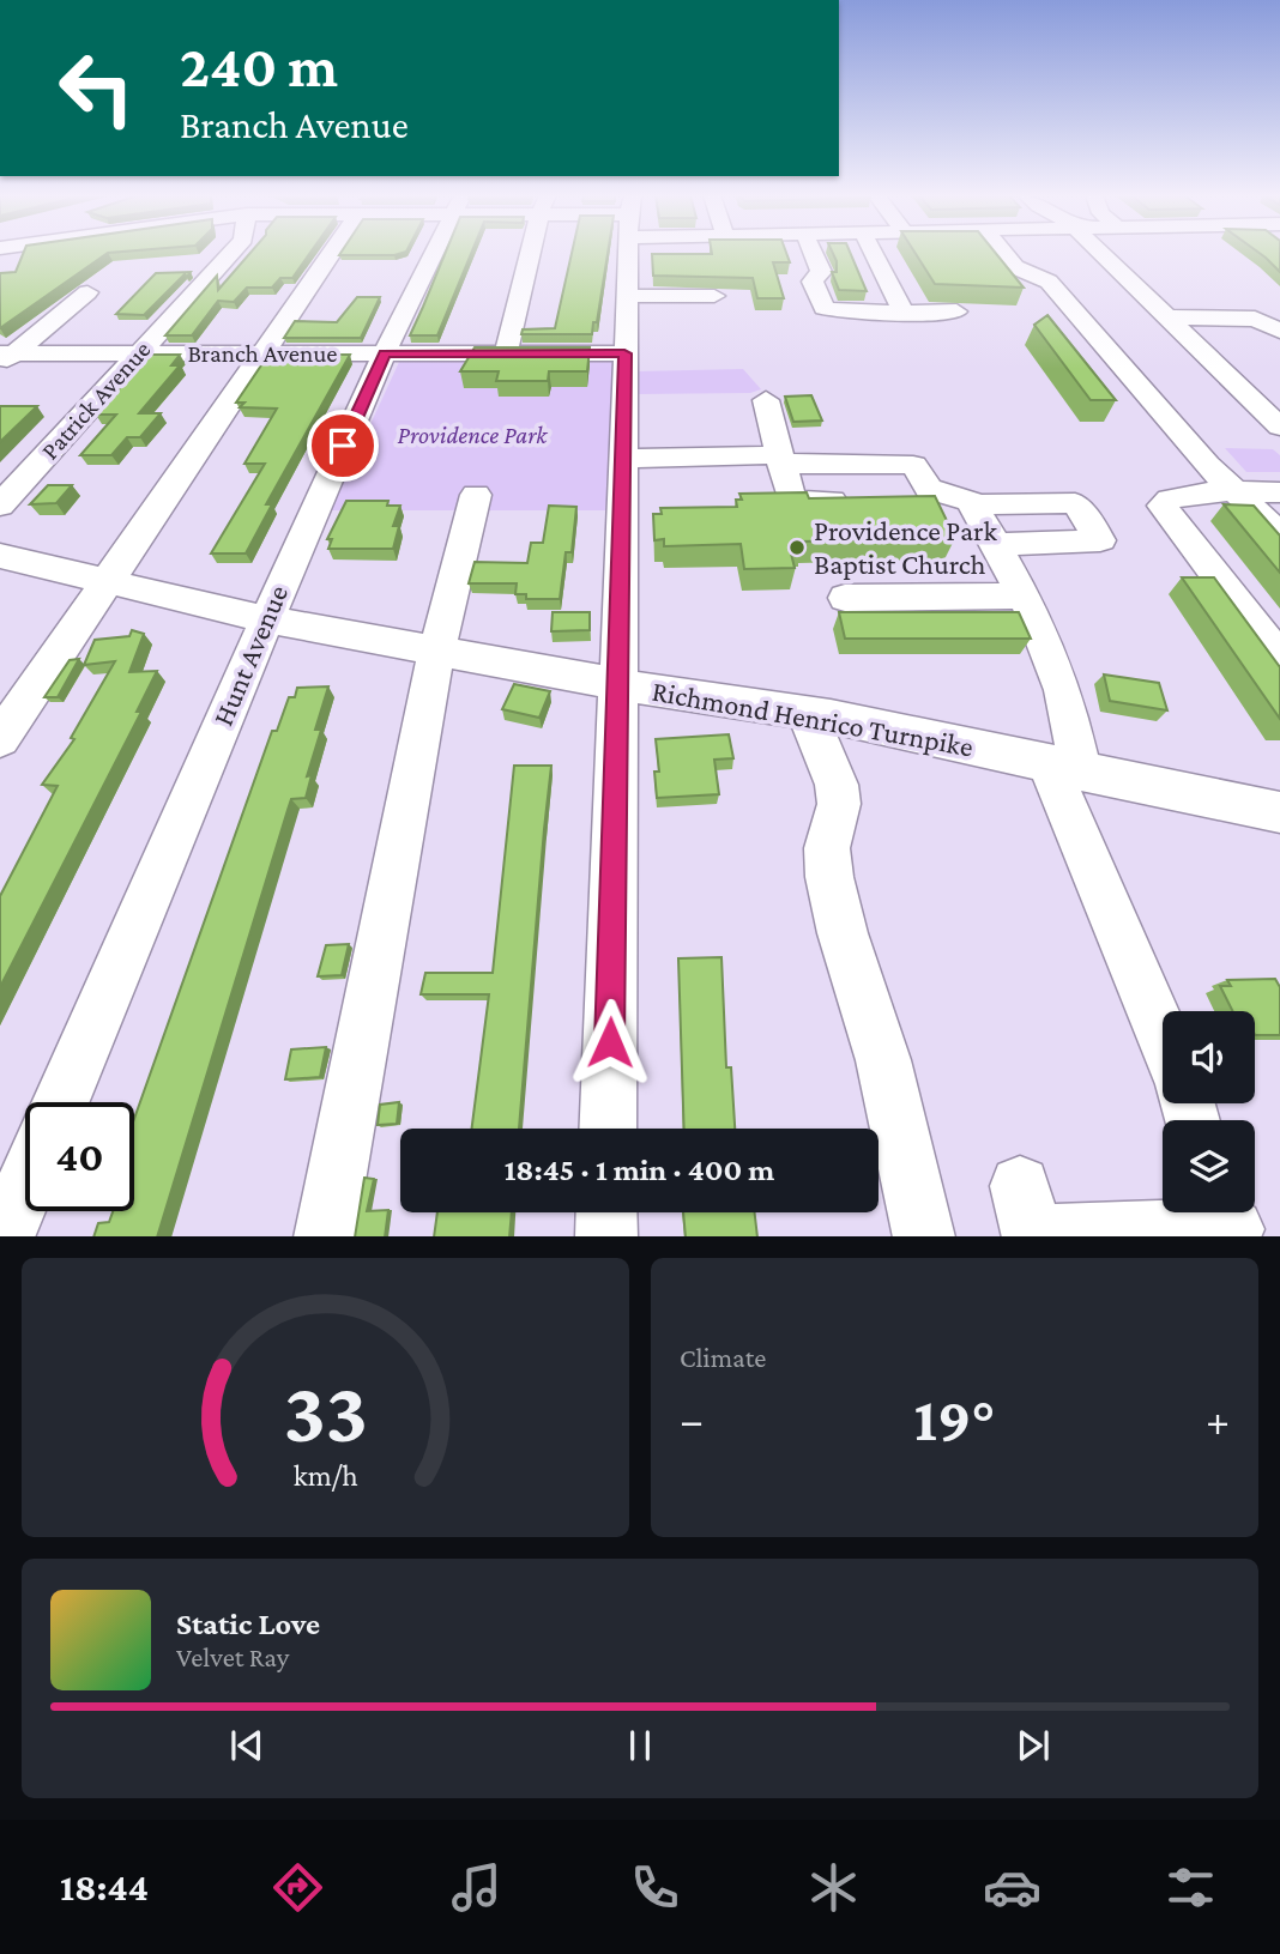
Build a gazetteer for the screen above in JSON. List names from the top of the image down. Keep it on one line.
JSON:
{"streets":{"street":["Branch Avenue","Patrick Avenue","Hunt Avenue","Richmond Henrico Turnpike"]},"crossings":[["Branch Avenue","Patrick Avenue"],["Branch Avenue","Hunt Avenue"],["Hunt Avenue","Richmond Henrico Turnpike"]],"parks":["Providence Park"],"places":["Providence Park Baptist Church"],"page":{"turn":["240 m","Branch Avenue"],"limit":"40","trip":"18:45 · 1 min · 400 m","tile":"Climate","heat":["−","19°","+"],"song":["Static Love","Velvet Ray"],"tabs":"18:44","gauge":["33","km/h"]}}
